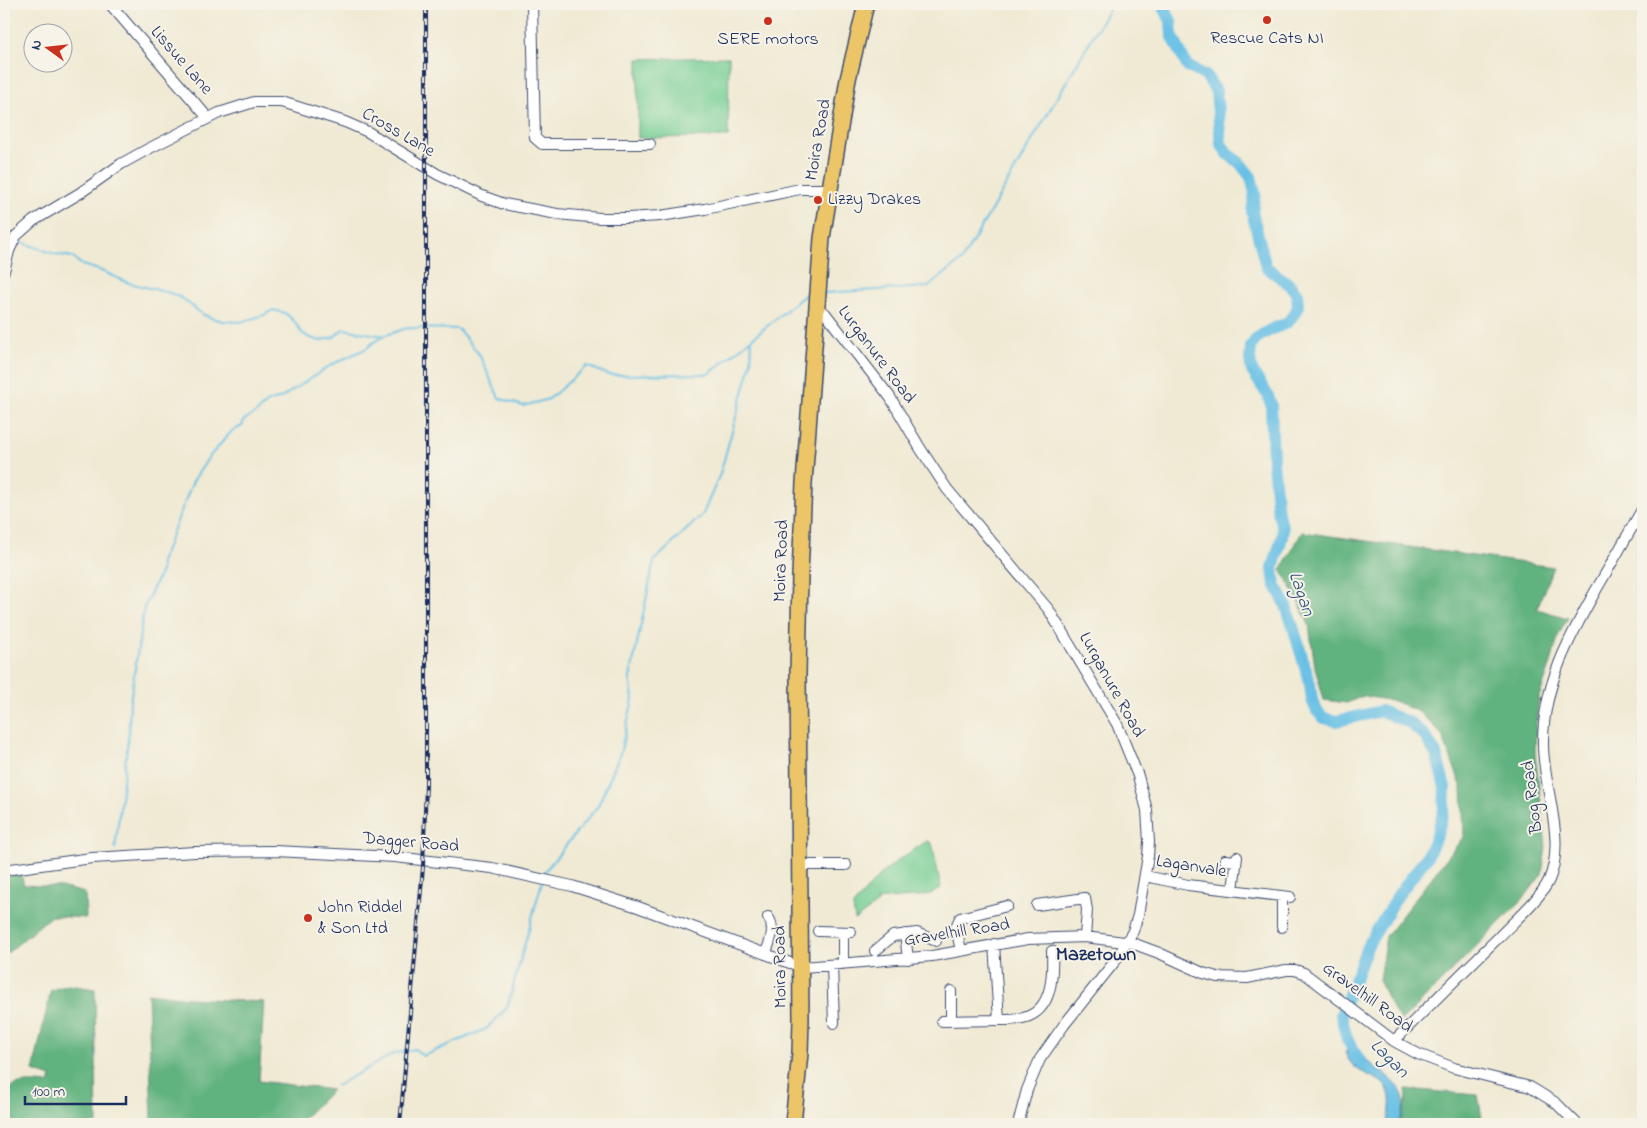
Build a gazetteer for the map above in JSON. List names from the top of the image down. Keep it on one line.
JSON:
{"streets":{"highway":["Moira Road"],"street":["Lissue Lane","Cross Lane","Lurganure Road","Bog Road","Dagger Road","Laganvale","Gravelhill Road"]},"crossings":[["Lissue Lane","Cross Lane"],["Cross Lane","Moira Road"],["Moira Road","Lurganure Road"],["Moira Road","Dagger Road"],["Moira Road","Gravelhill Road"],["Lurganure Road","Laganvale"],["Lurganure Road","Gravelhill Road"],["Bog Road","Gravelhill Road"],["Dagger Road","Gravelhill Road"]],"districts":["Mazetown"],"water":["Lagan"],"places":["Rescue Cats NI","SERE motors","Lizzy Drakes","John Riddel & Son Ltd"],"scale_bar":"100 m","north":"left"}
